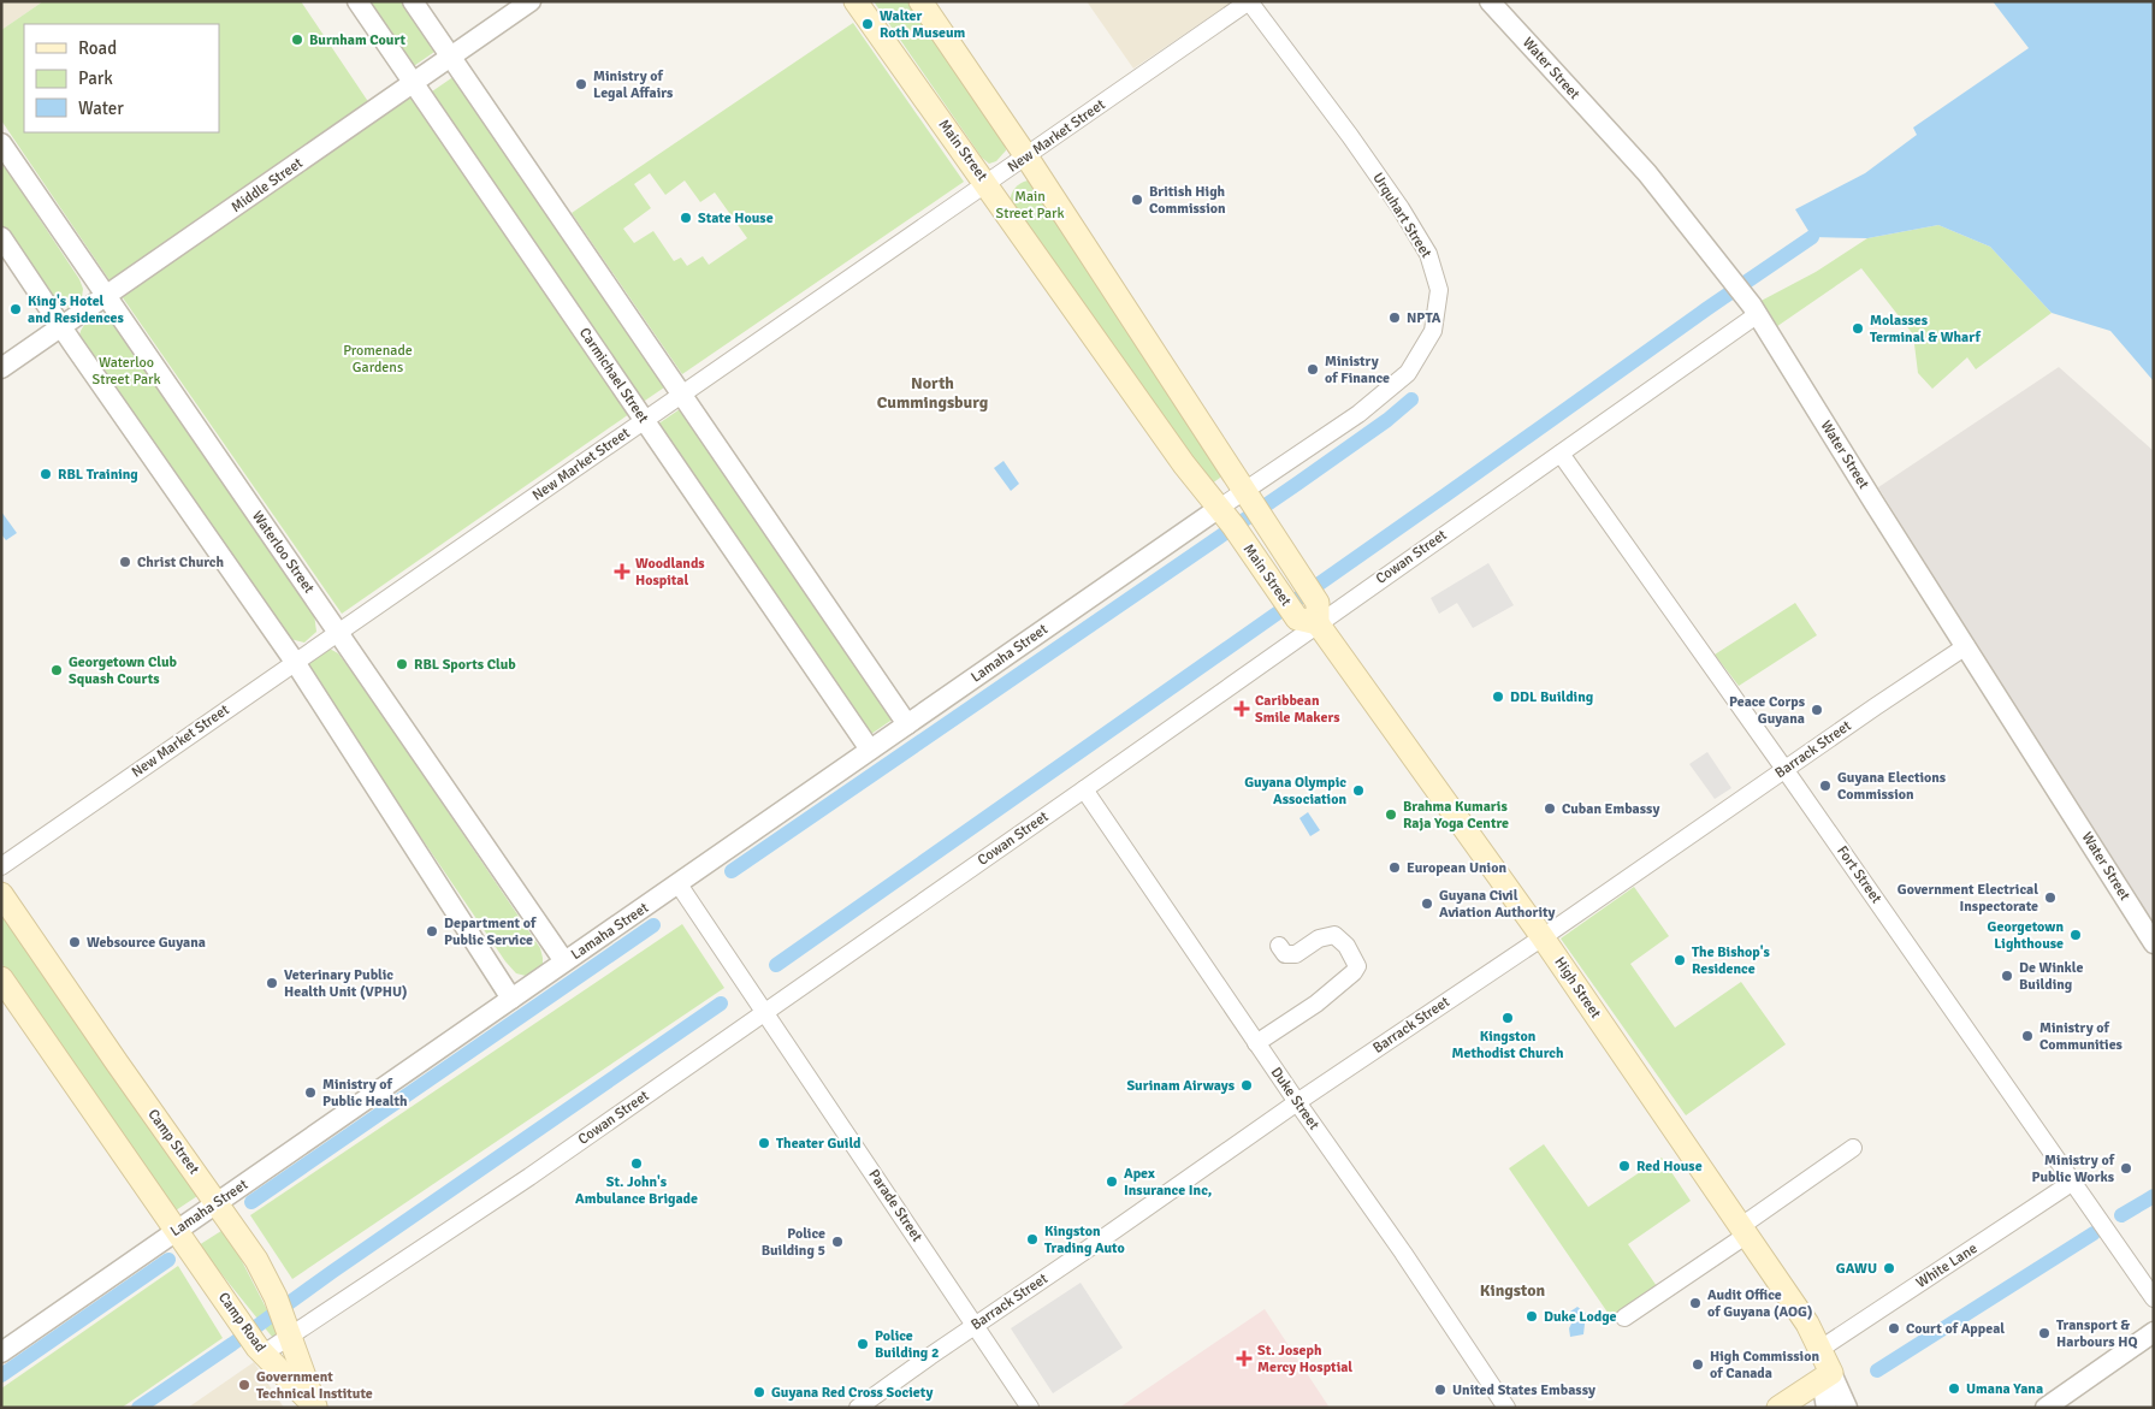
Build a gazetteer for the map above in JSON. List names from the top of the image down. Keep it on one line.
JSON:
{"streets":{"main road":["Main Street","High Street","Camp Street","Camp Road"],"street":["Water Street","New Market Street","Middle Street","Urquhart Street","Carmichael Street","Waterloo Street","Cowan Street","Lamaha Street","Barrack Street","Fort Street","Duke Street","Parade Street","White Lane"]},"crossings":[["Water Street","Cowan Street"],["Water Street","Barrack Street"],["New Market Street","Main Street"],["New Market Street","Urquhart Street"],["New Market Street","Carmichael Street"],["New Market Street","Waterloo Street"],["Main Street","Urquhart Street"],["Main Street","Cowan Street"],["Main Street","Lamaha Street"],["Main Street","High Street"],["Middle Street","Carmichael Street"],["Middle Street","Waterloo Street"],["Urquhart Street","Lamaha Street"],["Carmichael Street","Lamaha Street"],["Waterloo Street","Lamaha Street"],["Cowan Street","Fort Street"],["Cowan Street","High Street"],["Cowan Street","Duke Street"],["Cowan Street","Camp Street"],["Cowan Street","Parade Street"],["Cowan Street","Camp Road"],["Lamaha Street","Camp Street"],["Lamaha Street","Parade Street"],["Lamaha Street","Camp Road"],["Barrack Street","Fort Street"],["Barrack Street","High Street"],["Barrack Street","Duke Street"],["Barrack Street","Parade Street"],["Fort Street","White Lane"],["High Street","White Lane"],["Camp Street","Camp Road"]],"districts":["North Cummingsburg","Kingston"],"parks":["Main Street Park","Promenade Gardens","Waterloo Street Park"],"places":{"other":["Walter Roth Museum","Burnham Court","Ministry of Legal Affairs","British High Commission","State House","King's Hotel and Residences","NPTA","Molasses Terminal & Wharf","Ministry of Finance","RBL Training","Christ Church","RBL Sports Club","Georgetown Club Squash Courts","DDL Building","Peace Corps Guyana","Guyana Elections Commission","Guyana Olympic Association","Cuban Embassy","Brahma Kumaris Raja Yoga Centre","European Union","Government Electrical Inspectorate","Guyana Civil Aviation Authority","Department of Public Service","Georgetown Lighthouse","Websource Guyana","The Bishop's Residence","De Winkle Building","Veterinary Public Health Unit (VPHU)","Kingston Methodist Church","Ministry of Communities","Surinam Airways","Ministry of Public Health","Theater Guild","St. John's Ambulance Brigade","Red House","Ministry of Public Works","Apex Insurance Inc,","Kingston Trading Auto","Police Building 5","GAWU","Audit Office of Guyana (AOG)","Duke Lodge","Court of Appeal","Transport & Harbours HQ","Police Building 2","High Commission of Canada","Government Technical Institute","Umana Yana","United States Embassy","Guyana Red Cross Society"],"health":["Woodlands Hospital","Caribbean Smile Makers","St. Joseph Mercy Hosptial"]},"legend":["Road","Park","Water"]}
